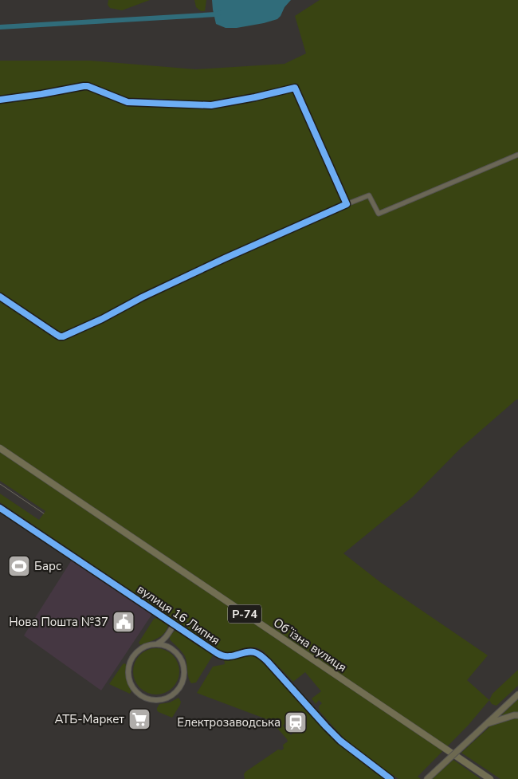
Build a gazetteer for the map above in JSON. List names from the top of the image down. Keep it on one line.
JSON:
{"streets":{"main road":["Р-74","Обʼїзна вулиця"],"street":["вулиця 16 Липня"]},"places":{"sports":["Барс"],"public building":["Нова Пошта №37"],"supermarket":["АТБ-Маркет"],"station":["Електрозаводська"]}}
